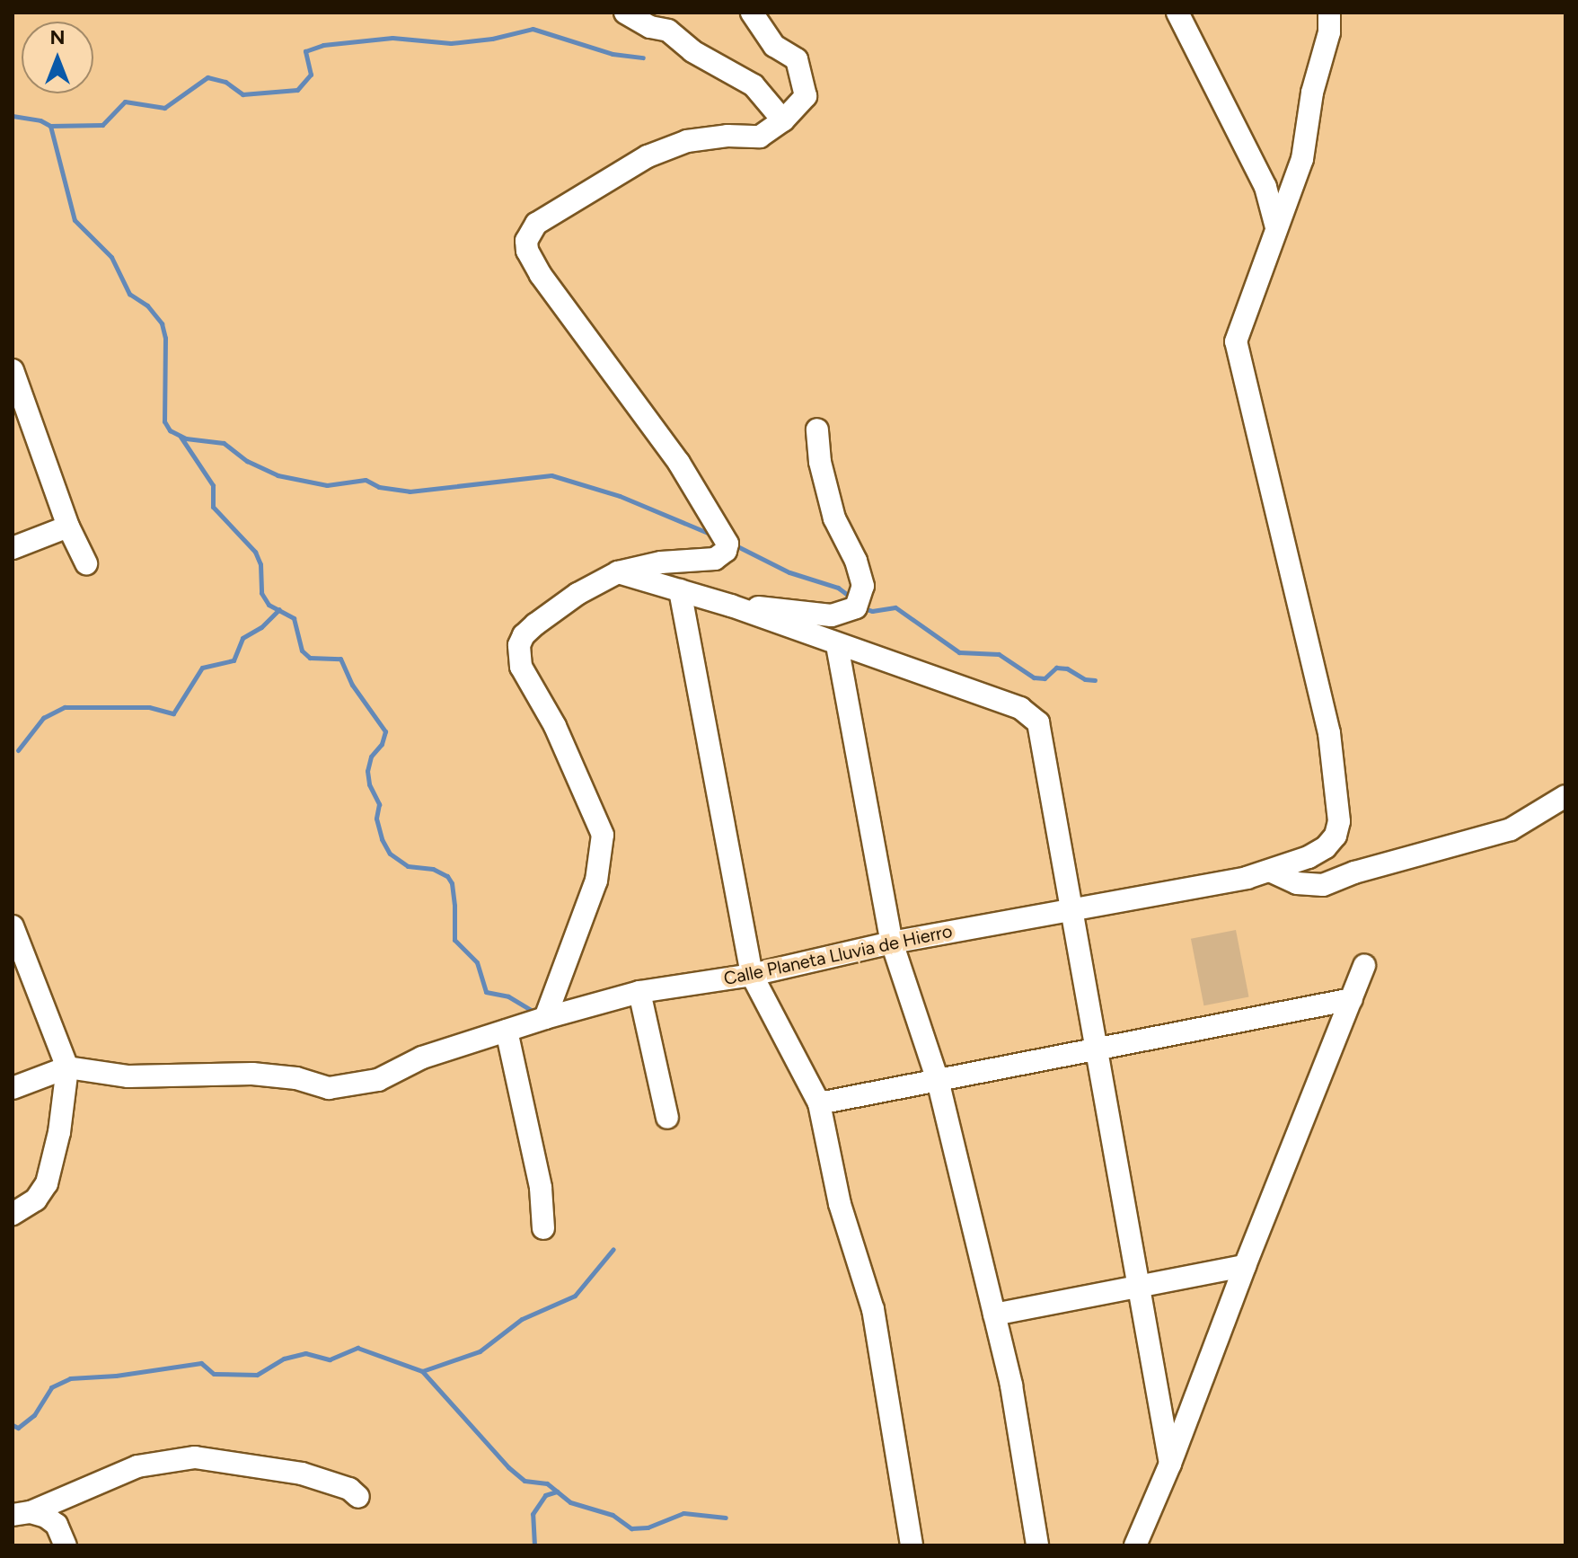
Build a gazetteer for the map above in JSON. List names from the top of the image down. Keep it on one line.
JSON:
{"streets":{"street":["Calle Planeta Lluvia de Hierro"]},"north":"top"}
